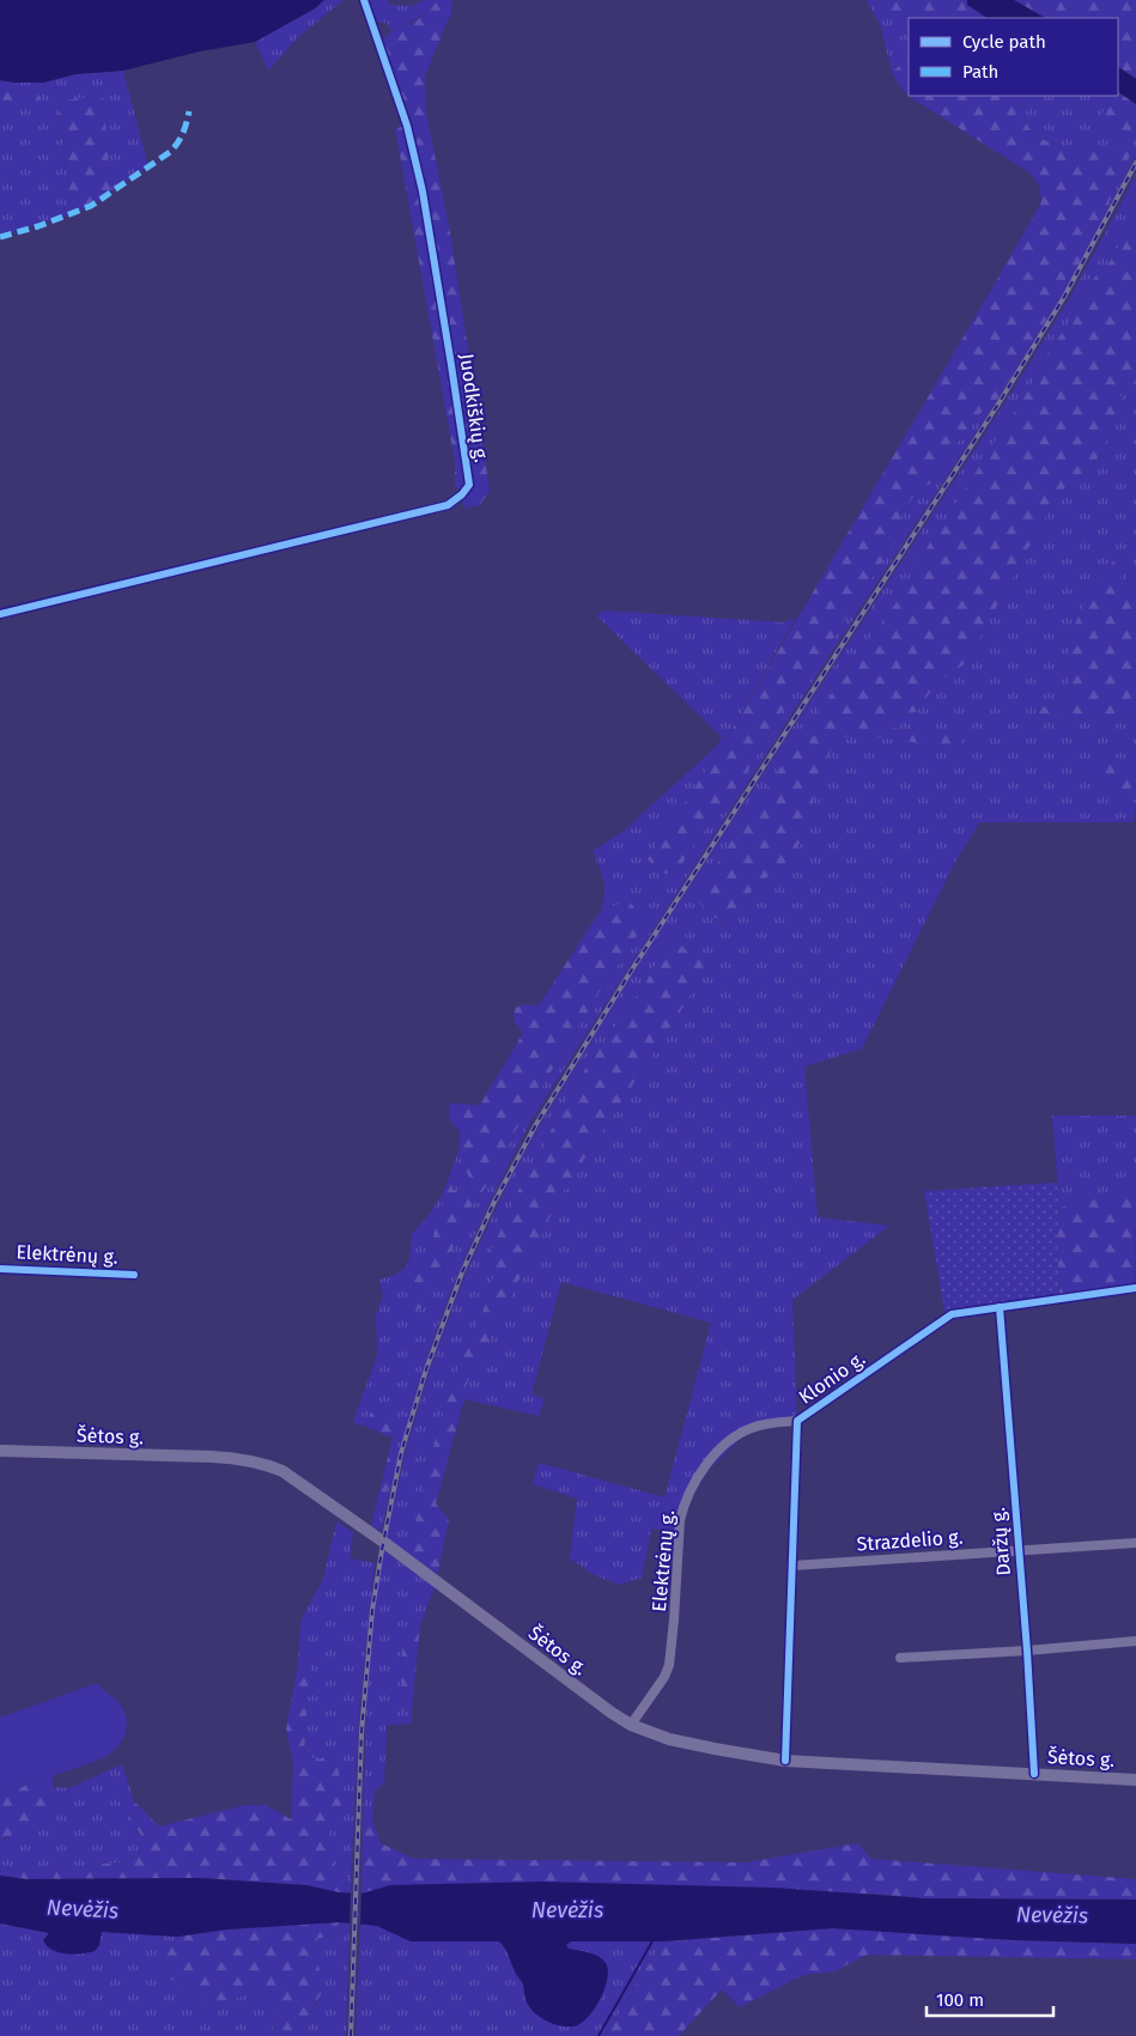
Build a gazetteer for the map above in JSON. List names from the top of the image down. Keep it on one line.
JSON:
{"streets":{"main road":["Šėtos g."],"street":["Juodkiškių g.","Elektrėnų g.","Klonio g.","Strazdelio g.","Daržų g."]},"crossings":[["Elektrėnų g.","Klonio g."],["Elektrėnų g.","Šėtos g."],["Klonio g.","Šėtos g."],["Klonio g.","Strazdelio g."],["Klonio g.","Daržų g."],["Šėtos g.","Daržų g."],["Strazdelio g.","Daržų g."]],"water":["Nevėžis"],"legend":["Cycle path","Path"],"scale_bar":"100 m"}
